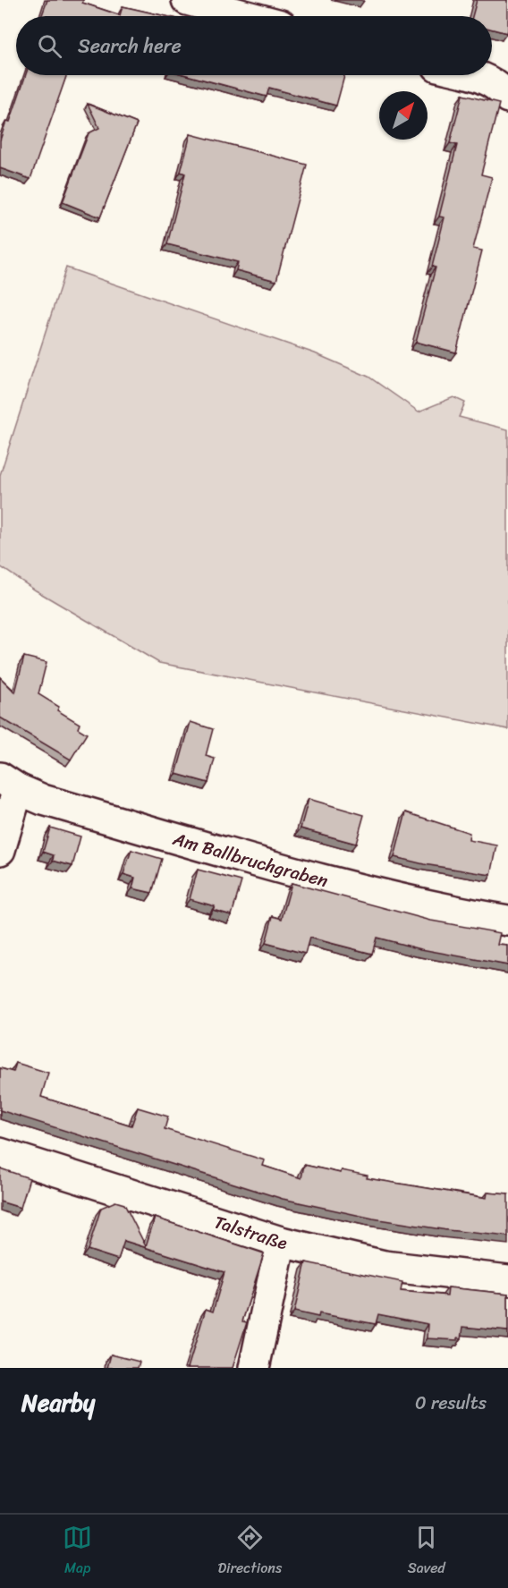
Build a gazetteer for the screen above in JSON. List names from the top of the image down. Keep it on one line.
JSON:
{"streets":{"street":["Am Ballbruchgraben","Talstraße"]},"north":"top right","page":{"search":"Search here","heading":["Nearby","0 results"],"nav":["Map","Directions","Saved"]}}
